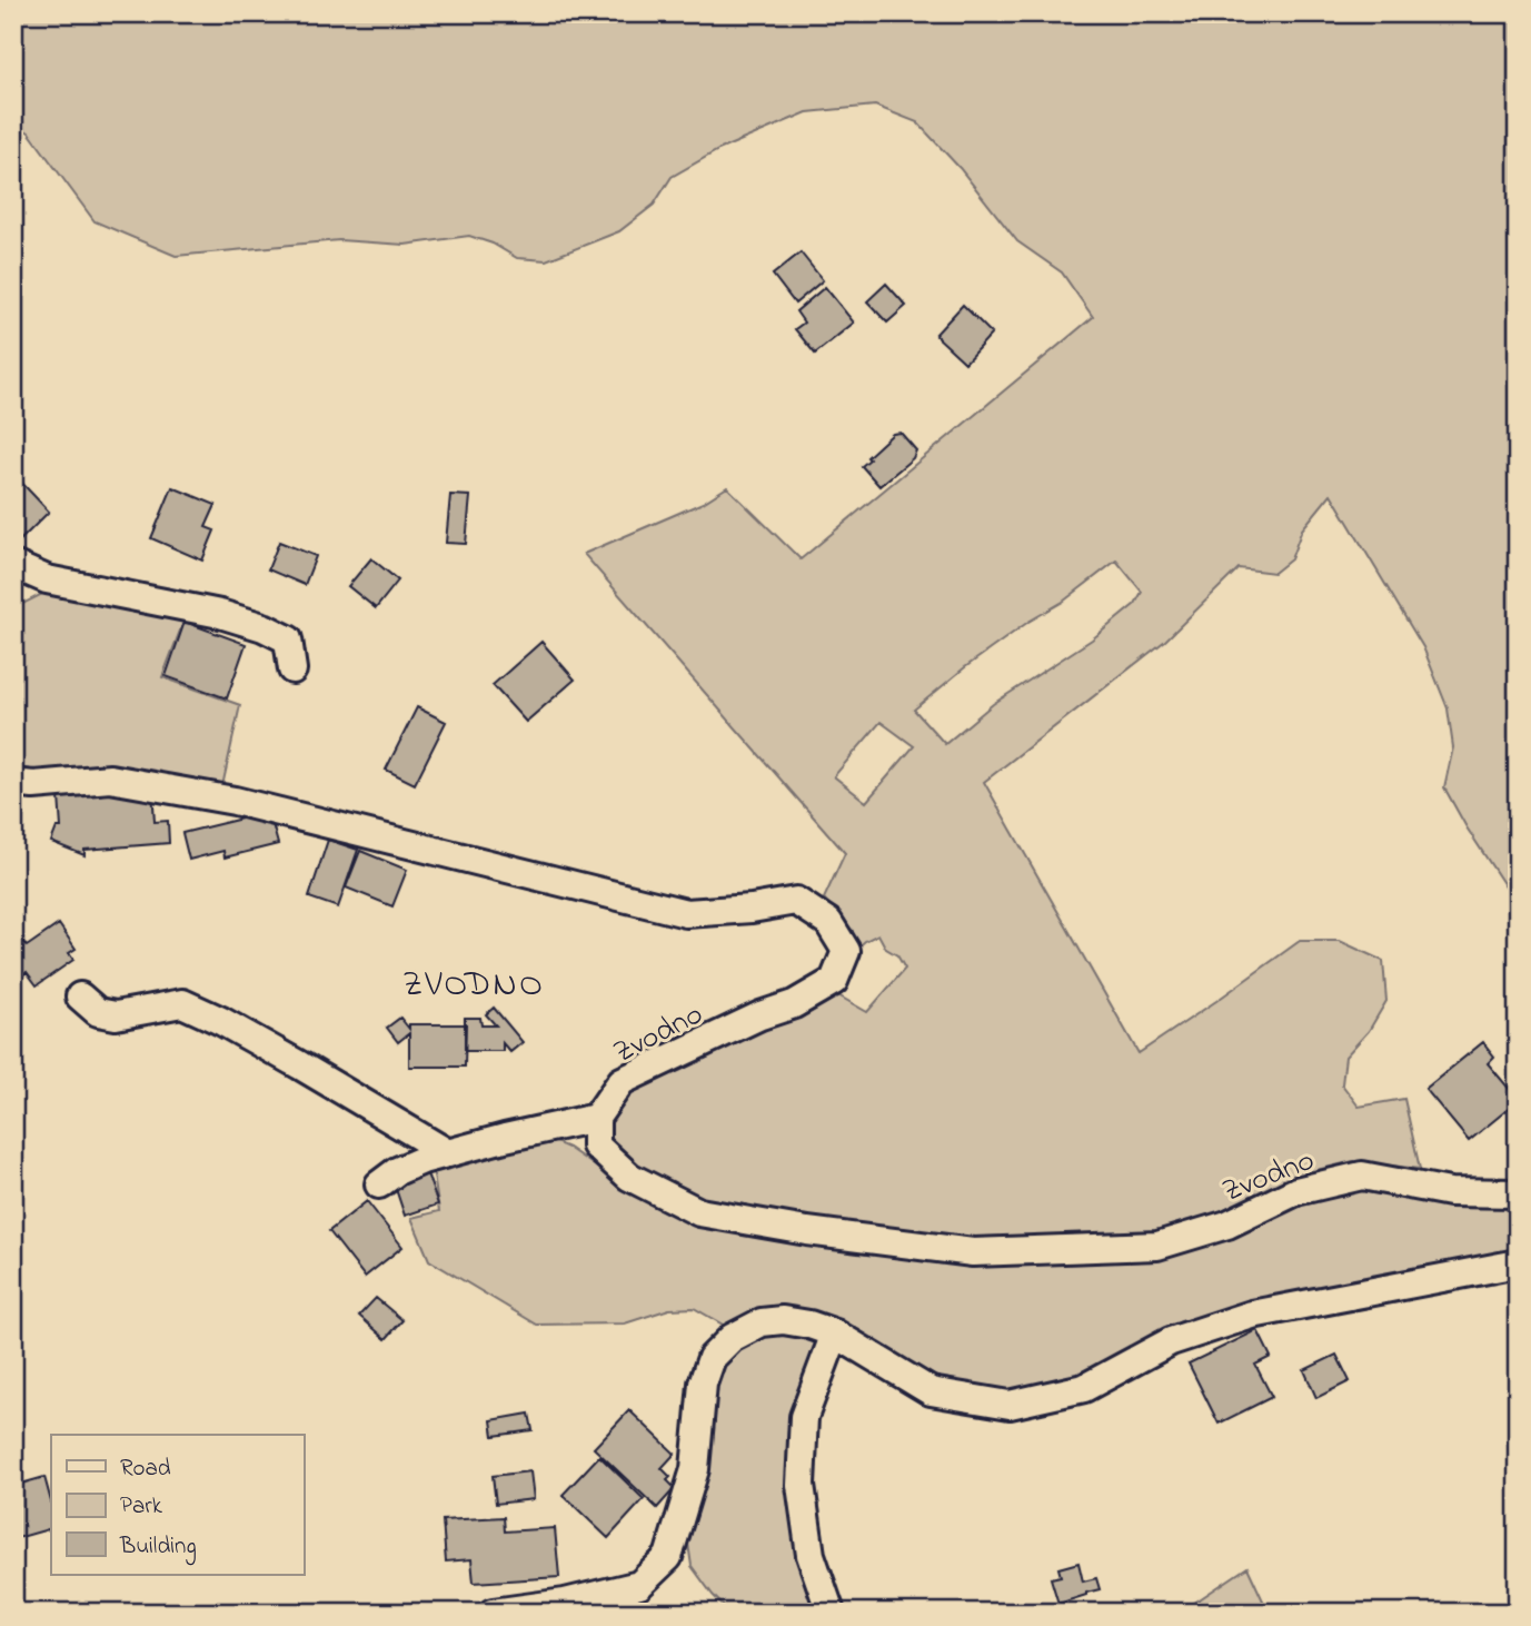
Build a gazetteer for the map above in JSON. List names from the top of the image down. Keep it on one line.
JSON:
{"streets":{"street":["Zvodno"]},"districts":["ZVODNO"],"legend":["Road","Park","Building"]}
